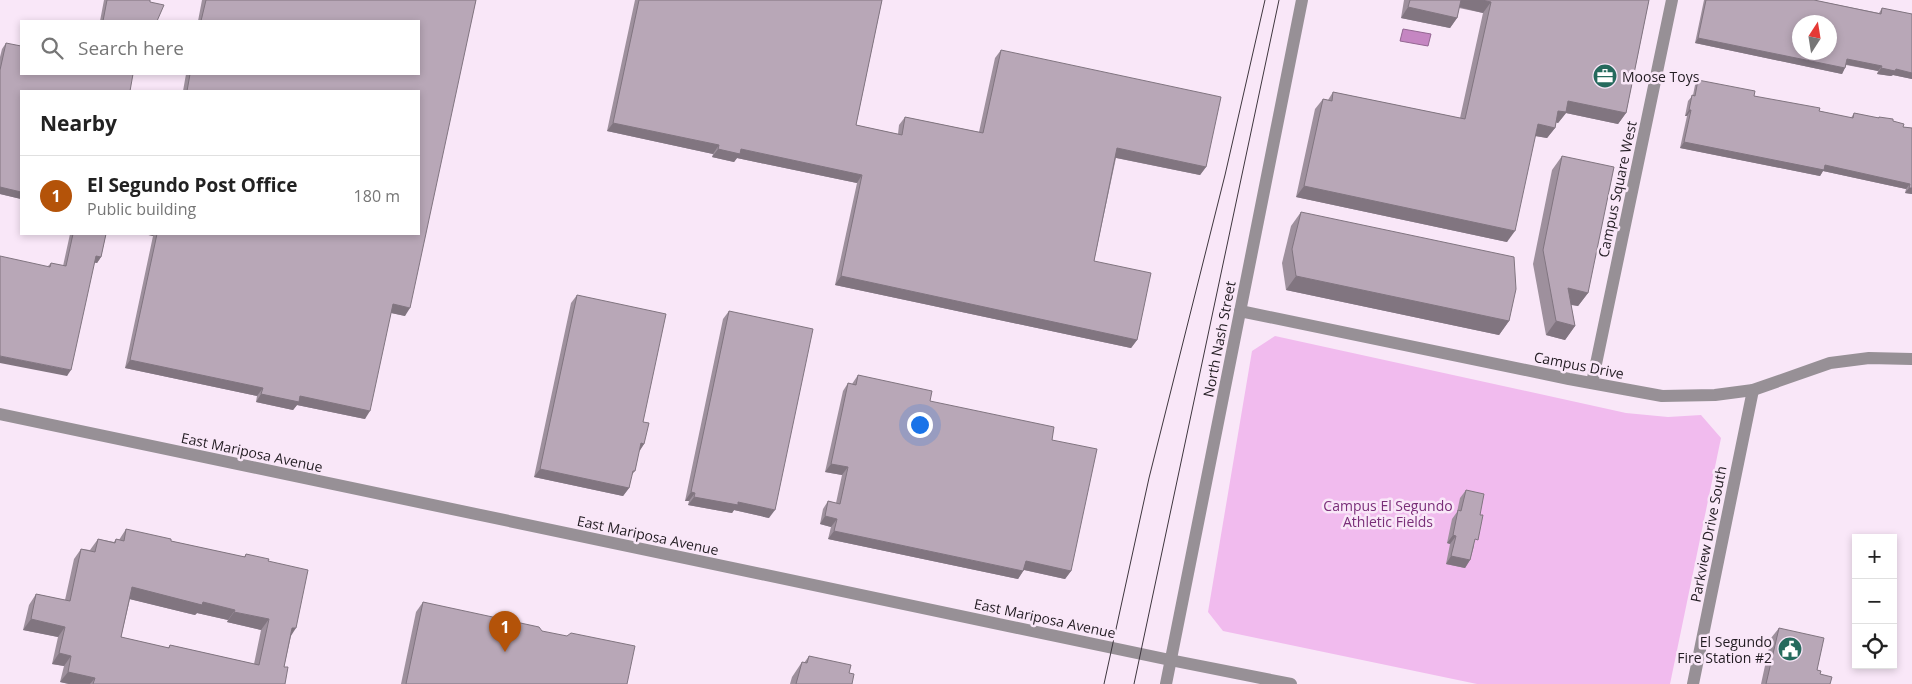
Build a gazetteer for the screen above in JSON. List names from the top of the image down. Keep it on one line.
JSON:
{"streets":{"street":["Campus Square West","North Nash Street","Campus Drive","East Mariposa Avenue","Parkview Drive South"]},"crossings":[["Campus Square West","Campus Drive"],["North Nash Street","Campus Drive"],["North Nash Street","East Mariposa Avenue"],["Campus Drive","Parkview Drive South"]],"parks":["Campus El Segundo Athletic Fields"],"places":{"office":["Moose Toys"],"public building":["El Segundo Fire Station #2"]},"north":"top","page":{"search":"Search here","heading":"Nearby","list":[{"mark":"1","name":"El Segundo Post Office","note":"Public building","value":"180 m"}],"map_buttons":["+","−"],"pins":"1"}}
